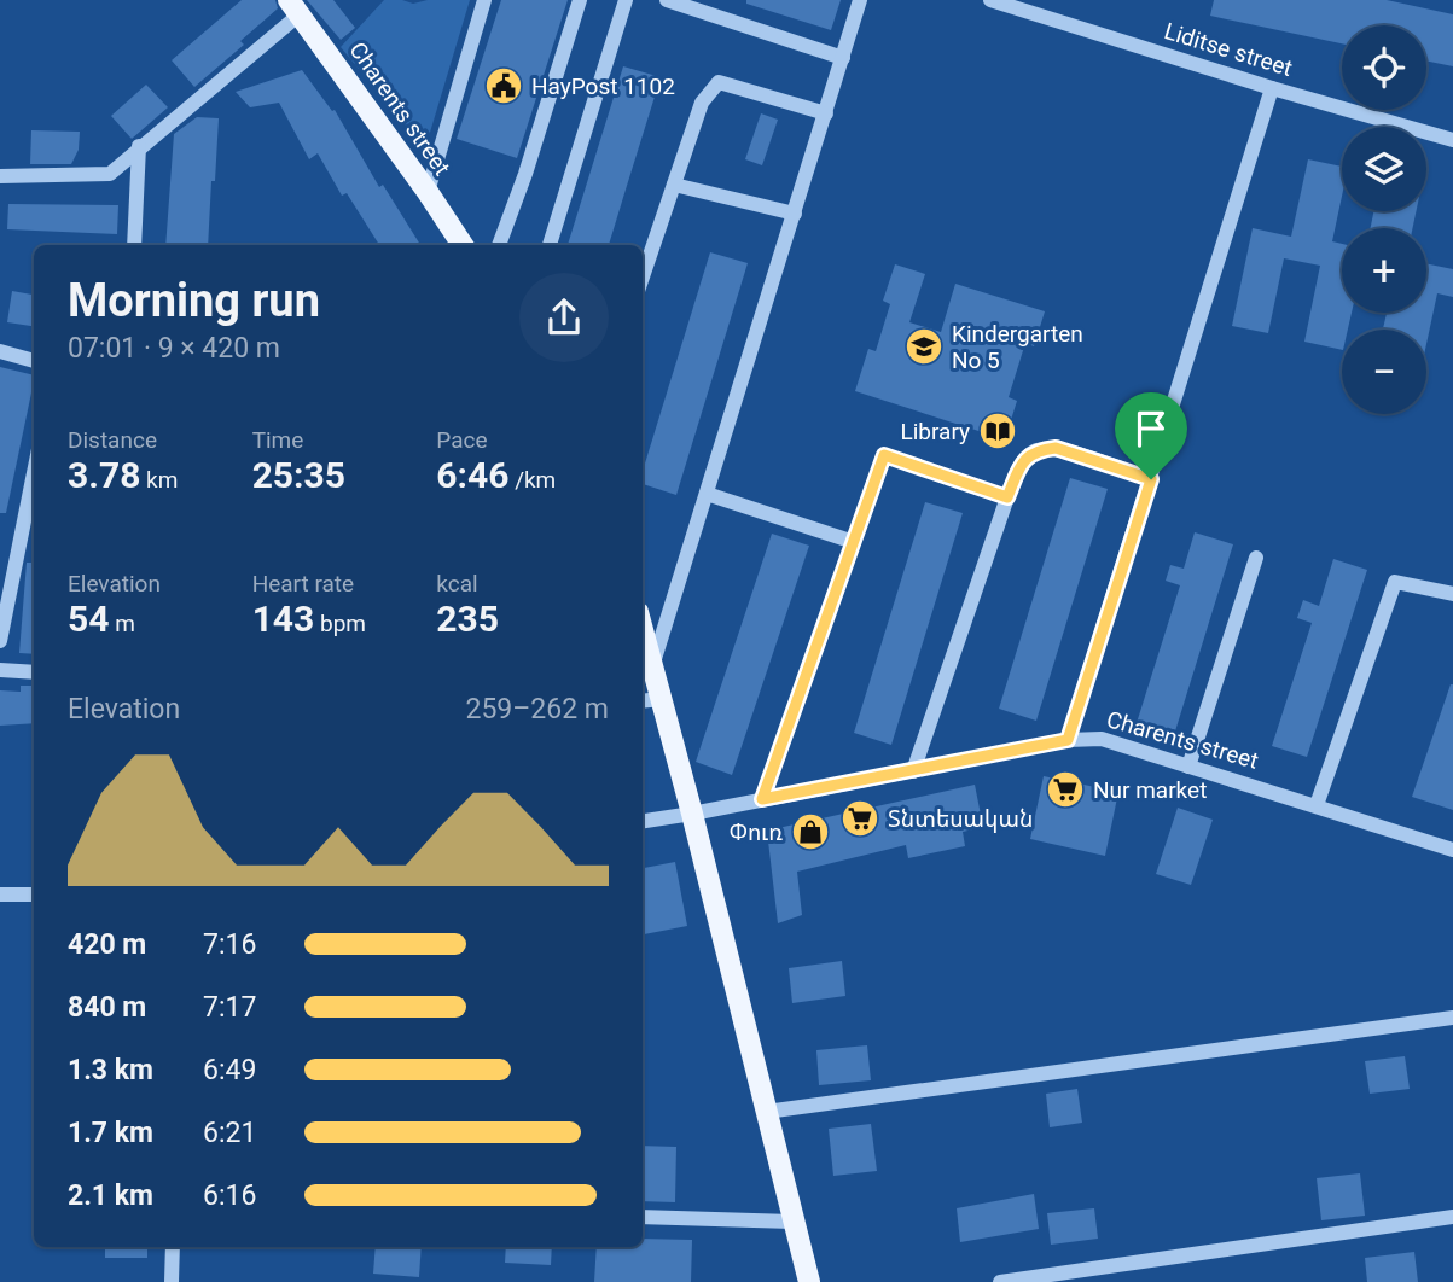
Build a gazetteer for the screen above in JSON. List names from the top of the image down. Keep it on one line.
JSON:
{"streets":{"main road":["Charents street"],"street":["Liditse street"]},"places":{"public building":["HayPost 1102"],"school or university":["Kindergarten No 5"],"library":["Library"],"supermarket":["Nur market","Տնտեսական"],"shop":["Փուռ"]},"page":{"map_buttons":["+","−"],"heading":["Morning run","07:01 · 9 × 420 m"],"stats":[["Distance","3.78 km"],["Time","25:35"],["Pace","6:46 /km"],["Elevation","54 m"],["Heart rate","143 bpm"],["kcal","235"]],"chart":["Elevation","259–262 m"],"list":[{"name":"420 m","note":"7:16"},{"name":"840 m","note":"7:17"},{"name":"1.3 km","note":"6:49"},{"name":"1.7 km","note":"6:21"},{"name":"2.1 km","note":"6:16"}]}}
